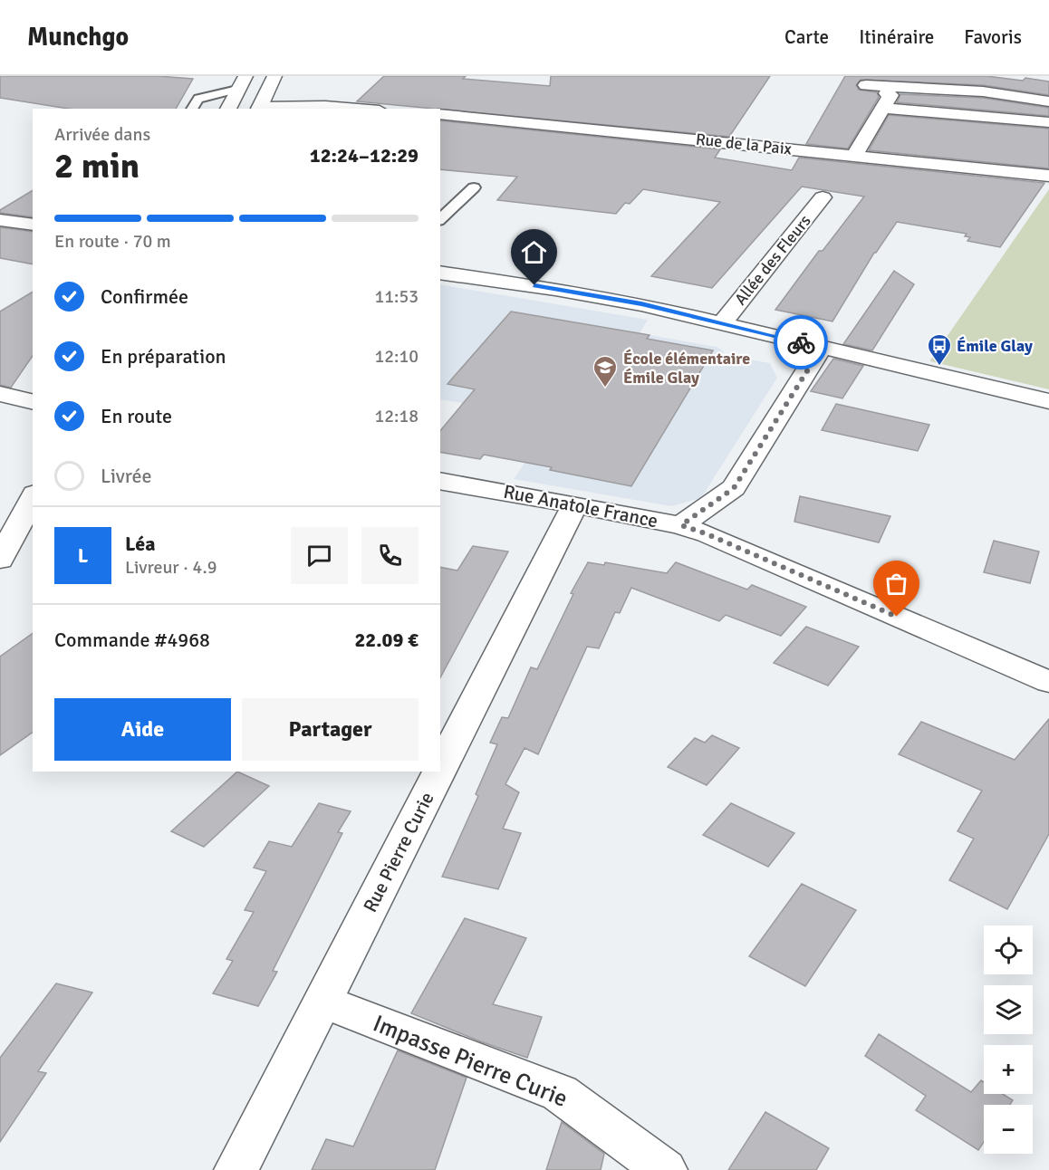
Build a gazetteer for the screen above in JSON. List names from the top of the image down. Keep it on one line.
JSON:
{"streets":{"street":["Rue de la Paix","Allée des Fleurs","Rue Anatole France","Rue Pierre Curie","Impasse Pierre Curie"]},"crossings":[["Rue Anatole France","Rue Pierre Curie"],["Rue Pierre Curie","Impasse Pierre Curie"]],"places":{"bus stop":["Émile Glay"],"school or university":["École élémentaire Émile Glay"]},"page":{"header":"Munchgo","nav":["Carte","Itinéraire","Favoris"],"heading":["2 min","Arrivée dans","12:24–12:29"],"panel":["Léa","Livreur · 4.9","Commande #4968","22.09 €"],"bar":"En route · 70 m","list":[["Confirmée","11:53"],["En préparation","12:10"],["En route","12:18"],"Livrée"],"round":"L","buttons":["Aide","Partager"],"map_buttons":["+","−"]}}
